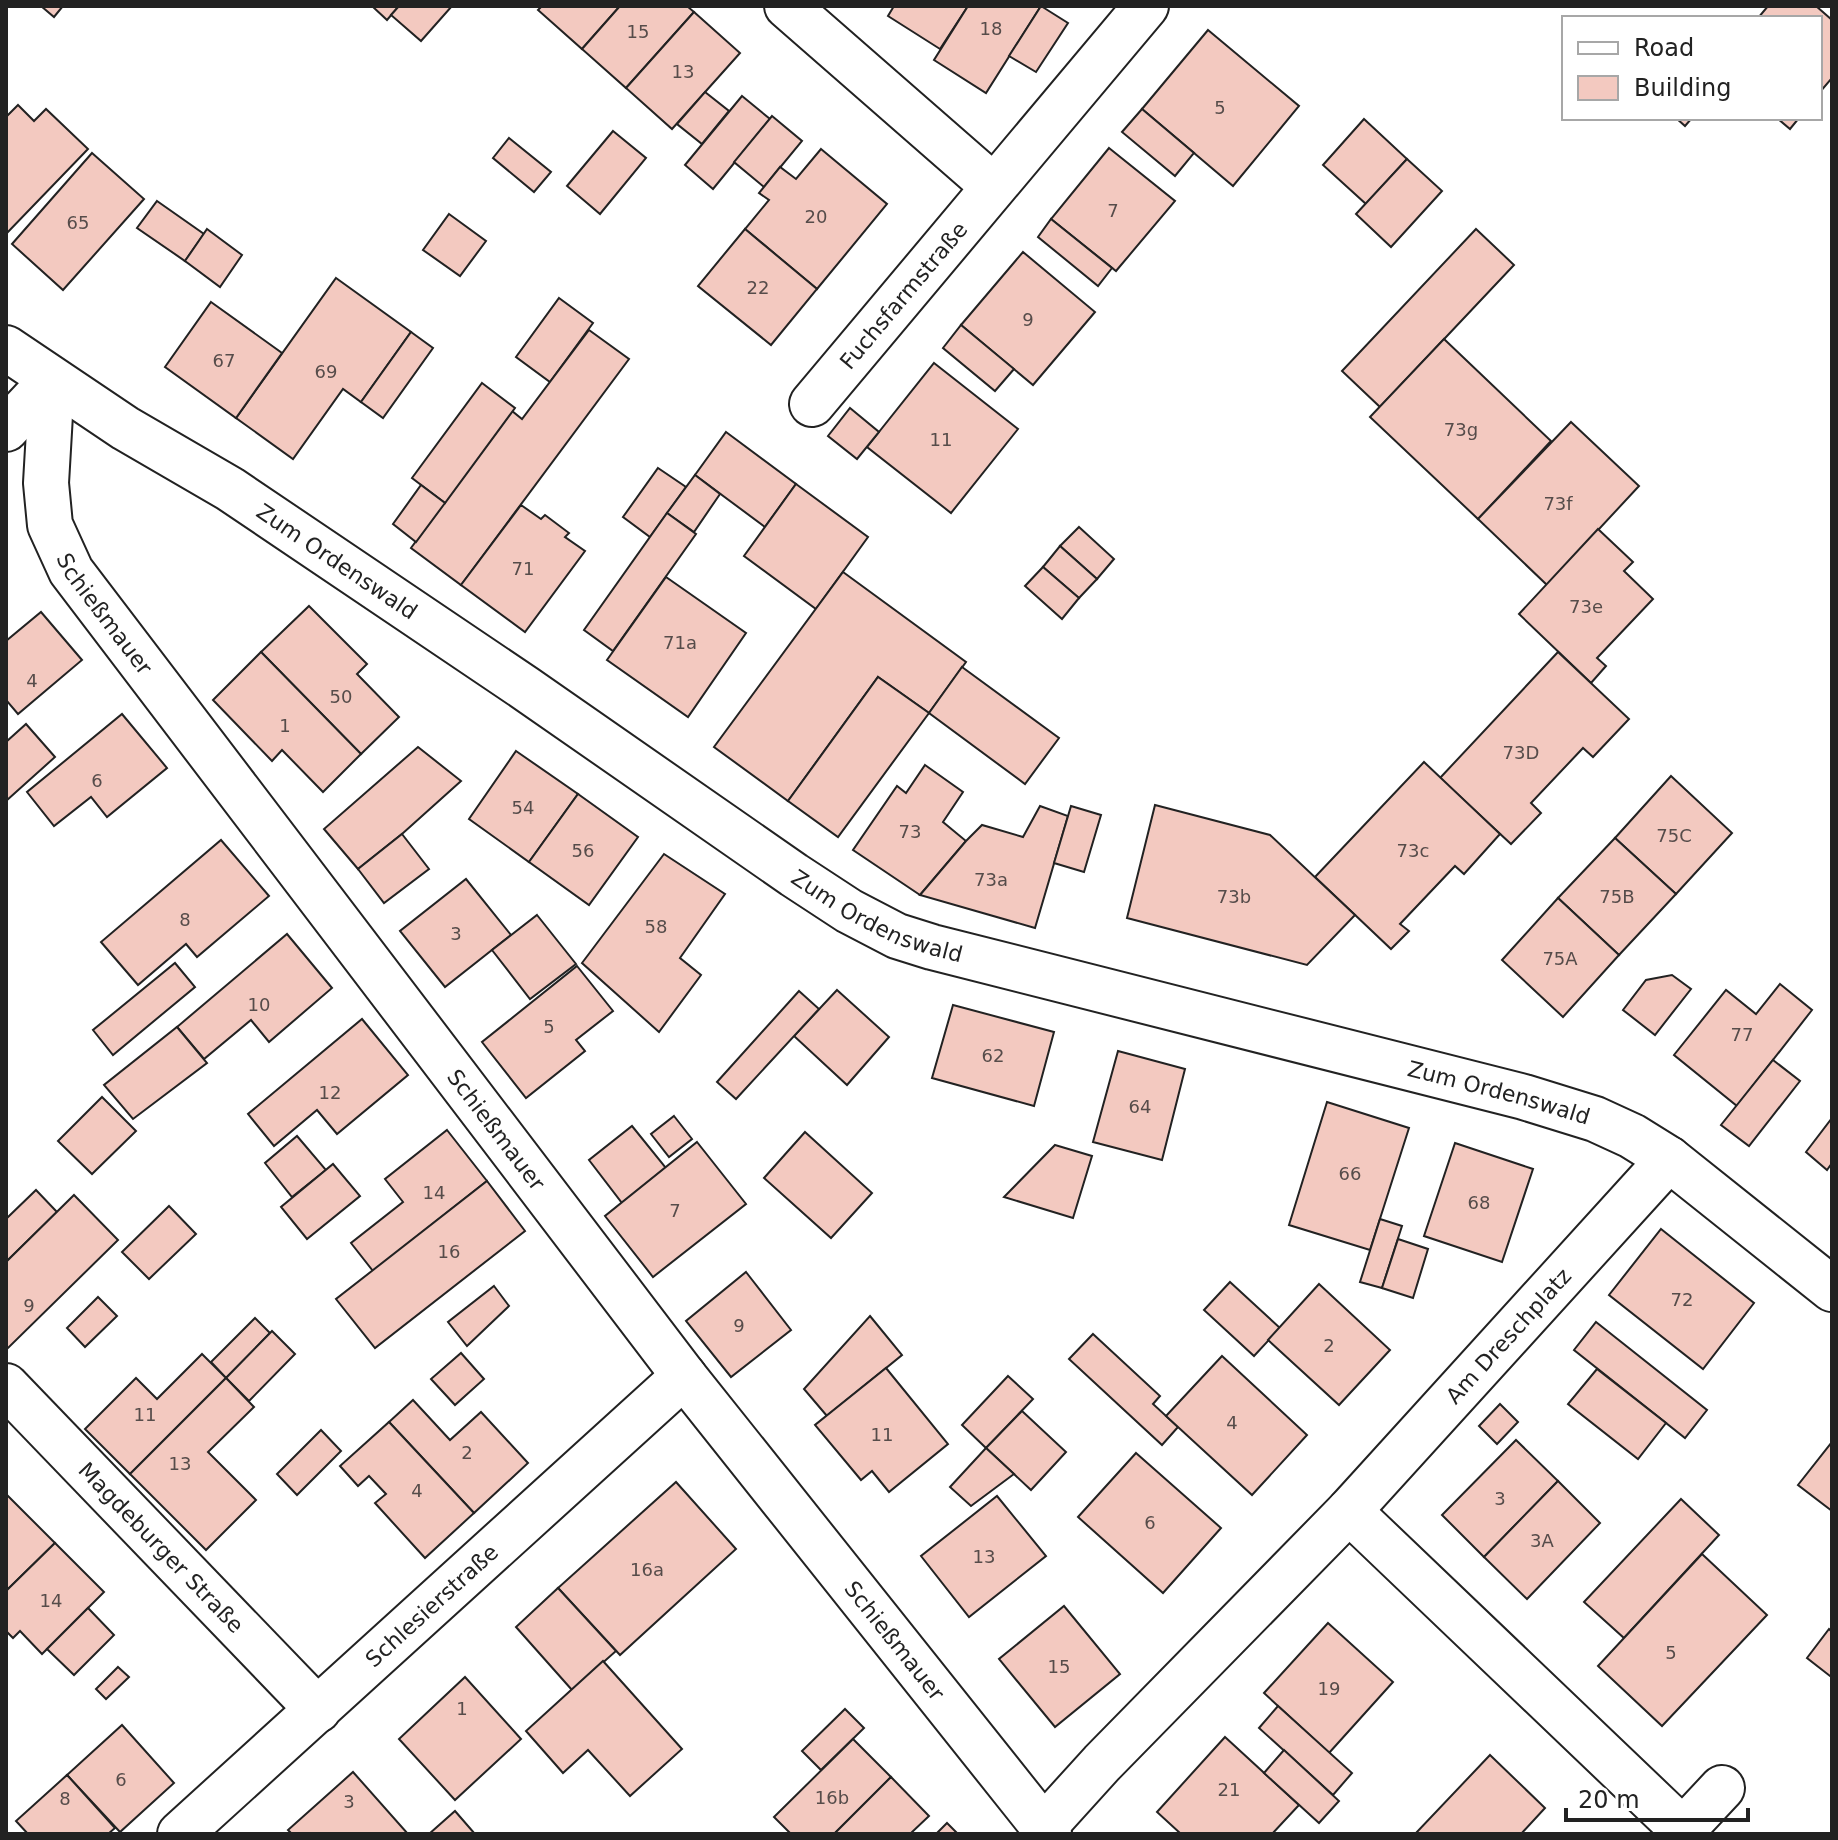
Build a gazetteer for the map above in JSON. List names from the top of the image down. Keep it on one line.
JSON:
{"streets":{"street":["Fuchsfarmstraße","Zum Ordenswald","Schießmauer","Am Dreschplatz","Magdeburger Straße","Schlesierstraße"]},"crossings":[["Zum Ordenswald","Schießmauer"],["Zum Ordenswald","Am Dreschplatz"],["Schießmauer","Am Dreschplatz"],["Schießmauer","Schlesierstraße"],["Magdeburger Straße","Schlesierstraße"]],"house_numbers":["18","15","13","5","7","20","65","22","9","67","69","73g","11","73f","71","73e","71a","4","50","1","73D","6","54","73","75C","56","73c","73a","73b","75B","8","58","3","75A","10","5","77","62","12","64","66","14","68","7","16","72","9","9","2","11","4","11","2","13","4","3","6","3A","13","16a","14","5","15","19","1","6","21","16b","8","3"],"legend":["Road","Building"],"scale_bar":"20 m"}
